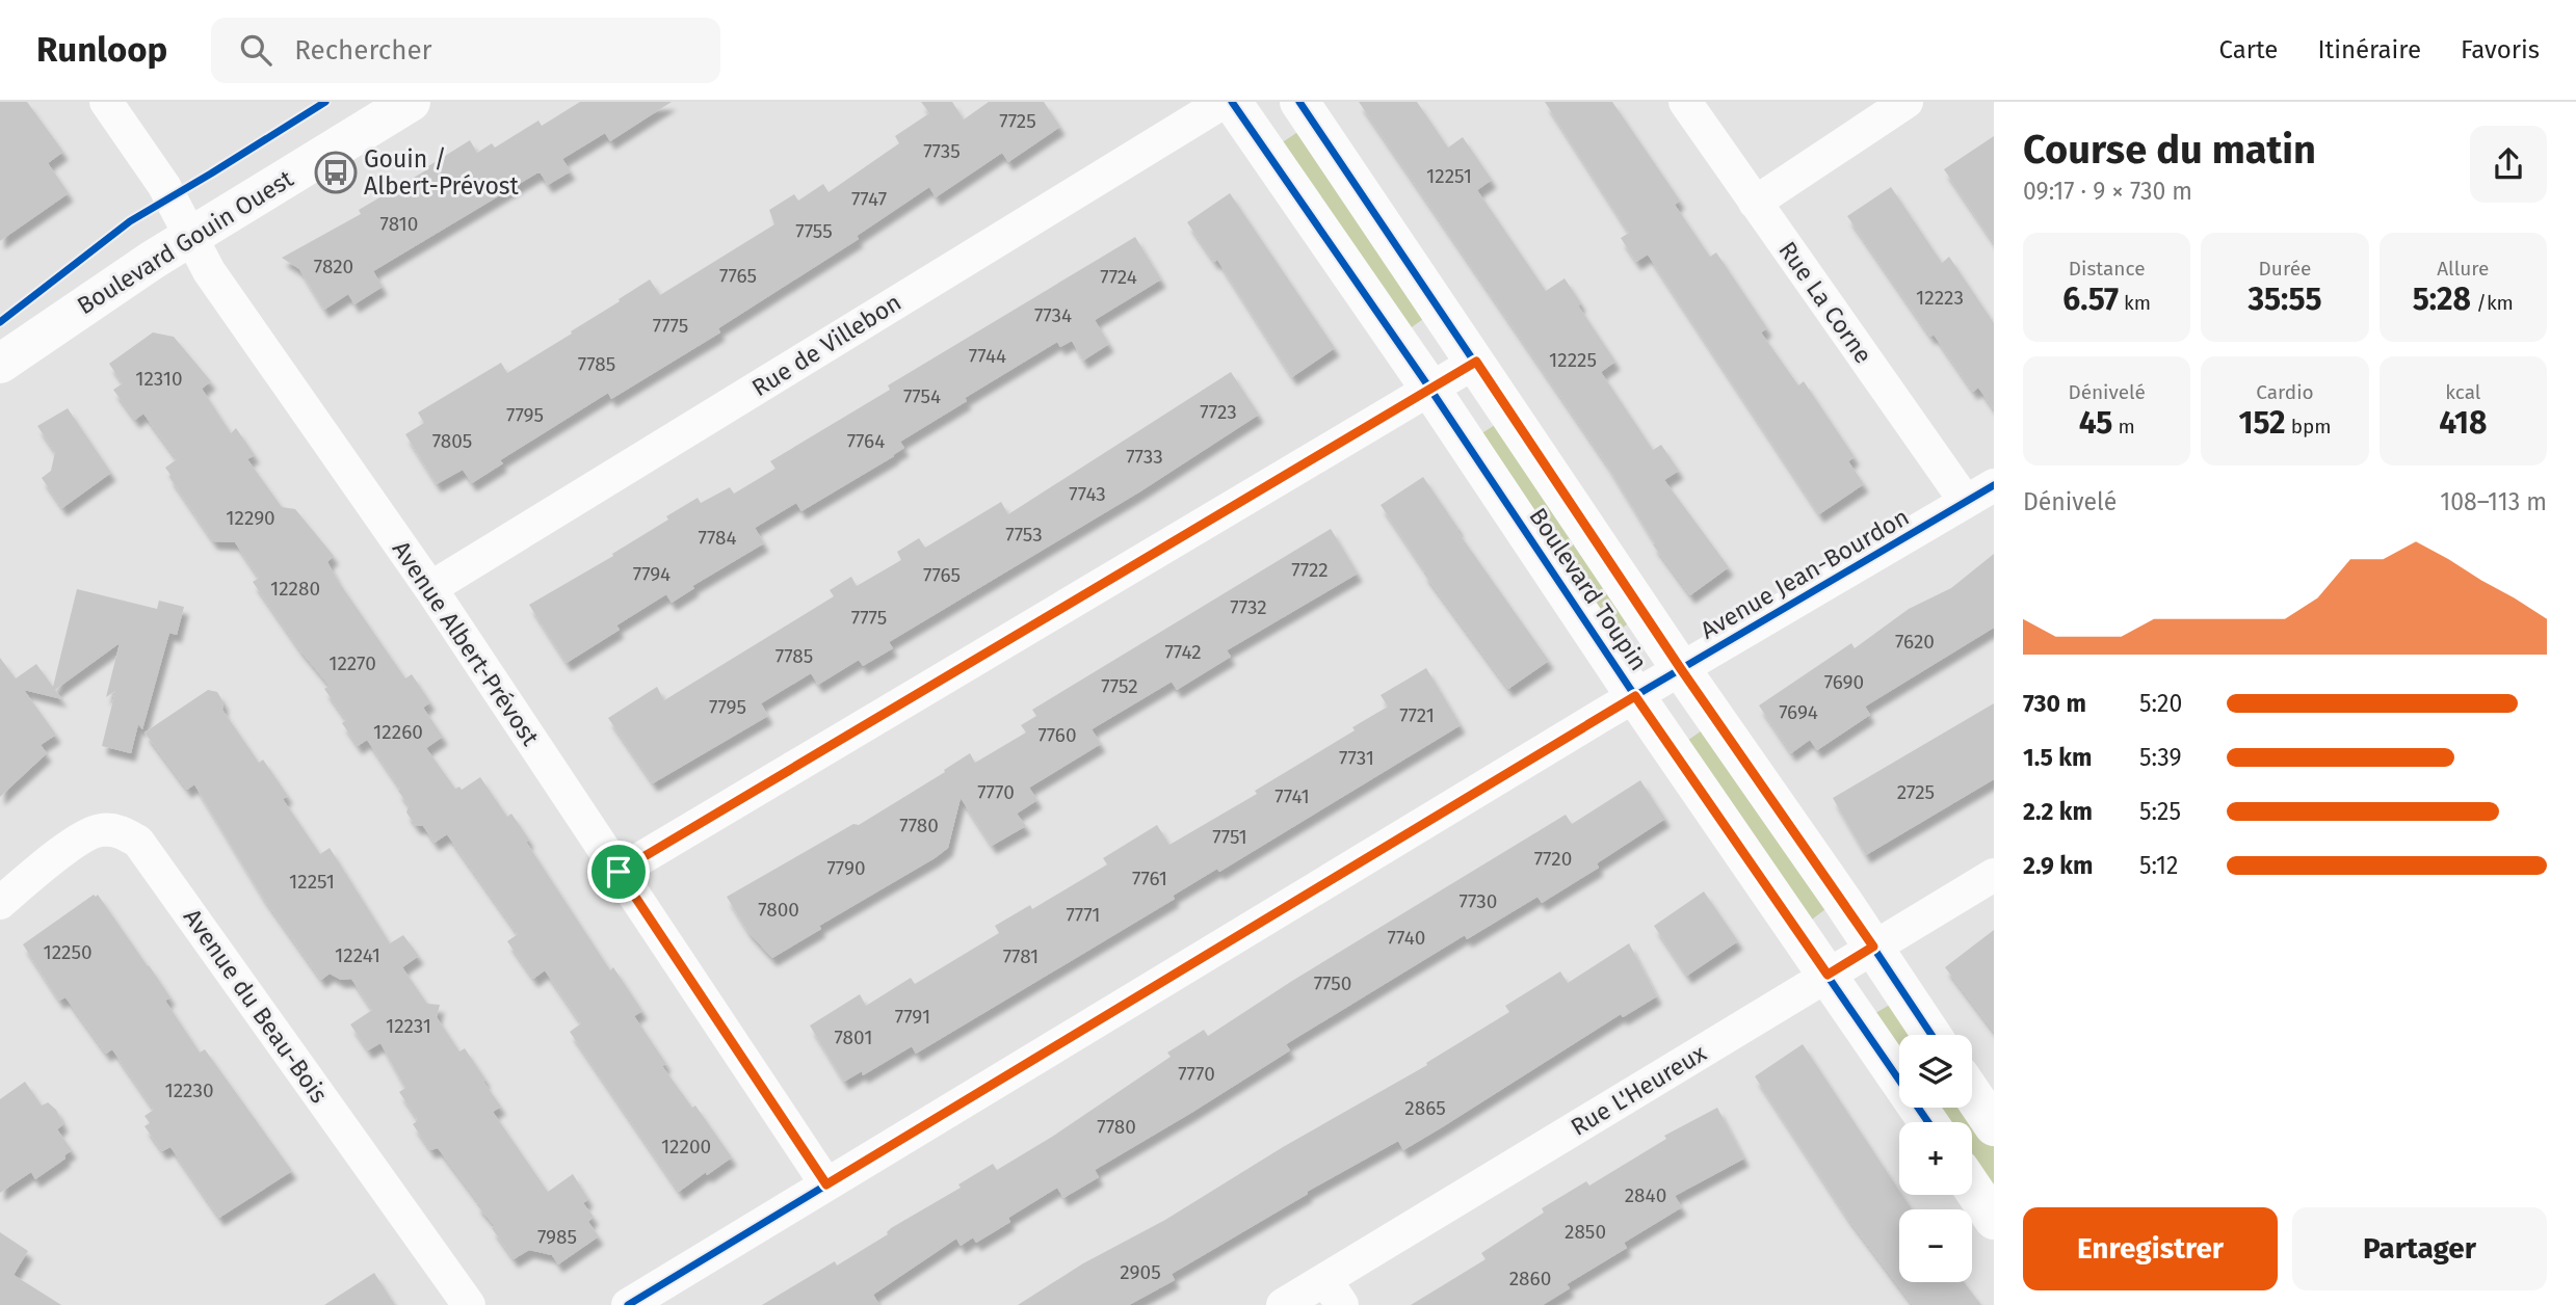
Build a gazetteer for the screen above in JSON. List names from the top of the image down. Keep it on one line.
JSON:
{"streets":{"street":["Boulevard Gouin Ouest","Rue La Corne","Rue de Villebon","Avenue Jean-Bourdon","Boulevard Toupin","Avenue Albert-Prévost","Avenue du Beau-Bois","Rue L'Heureux"]},"crossings":[["Boulevard Gouin Ouest","Avenue Albert-Prévost"],["Rue La Corne","Avenue Jean-Bourdon"],["Rue de Villebon","Avenue Albert-Prévost"],["Avenue Jean-Bourdon","Boulevard Toupin"],["Avenue Jean-Bourdon","Avenue Albert-Prévost"],["Boulevard Toupin","Rue L'Heureux"]],"places":{"bus stop":["Gouin / Albert-Prévost"]},"house_numbers":["7725","7735","12251","7747","7810","7755","7820","7765","7724","12223","7734","7775","7744","12225","7785","12310","7754","7723","7795","7805","7764","7733","7743","12290","7753","7784","7722","7794","7765","12280","7732","7775","7620","7742","7785","12270","7690","7752","7795","7694","7721","12260","7760","7731","7770","2725","7741","7780","7751","7720","7790","7761","12251","7730","7800","7771","7740","12250","12241","7781","7750","7791","12231","7801","7770","12230","2865","7780","12200","2840","2850","7985","2905","2860"],"page":{"header":"Runloop","search":"Rechercher","nav":["Carte","Itinéraire","Favoris"],"heading":["Course du matin","09:17 · 9 × 730 m"],"stats":[["Distance","6.57 km"],["Durée","35:55"],["Allure","5:28 /km"],["Dénivelé","45 m"],["Cardio","152 bpm"],["kcal","418"]],"chart":["Dénivelé","108–113 m"],"list":[{"name":"730 m","note":"5:20"},{"name":"1.5 km","note":"5:39"},{"name":"2.2 km","note":"5:25"},{"name":"2.9 km","note":"5:12"}],"map_buttons":["+","−"],"buttons":["Enregistrer","Partager"]}}
